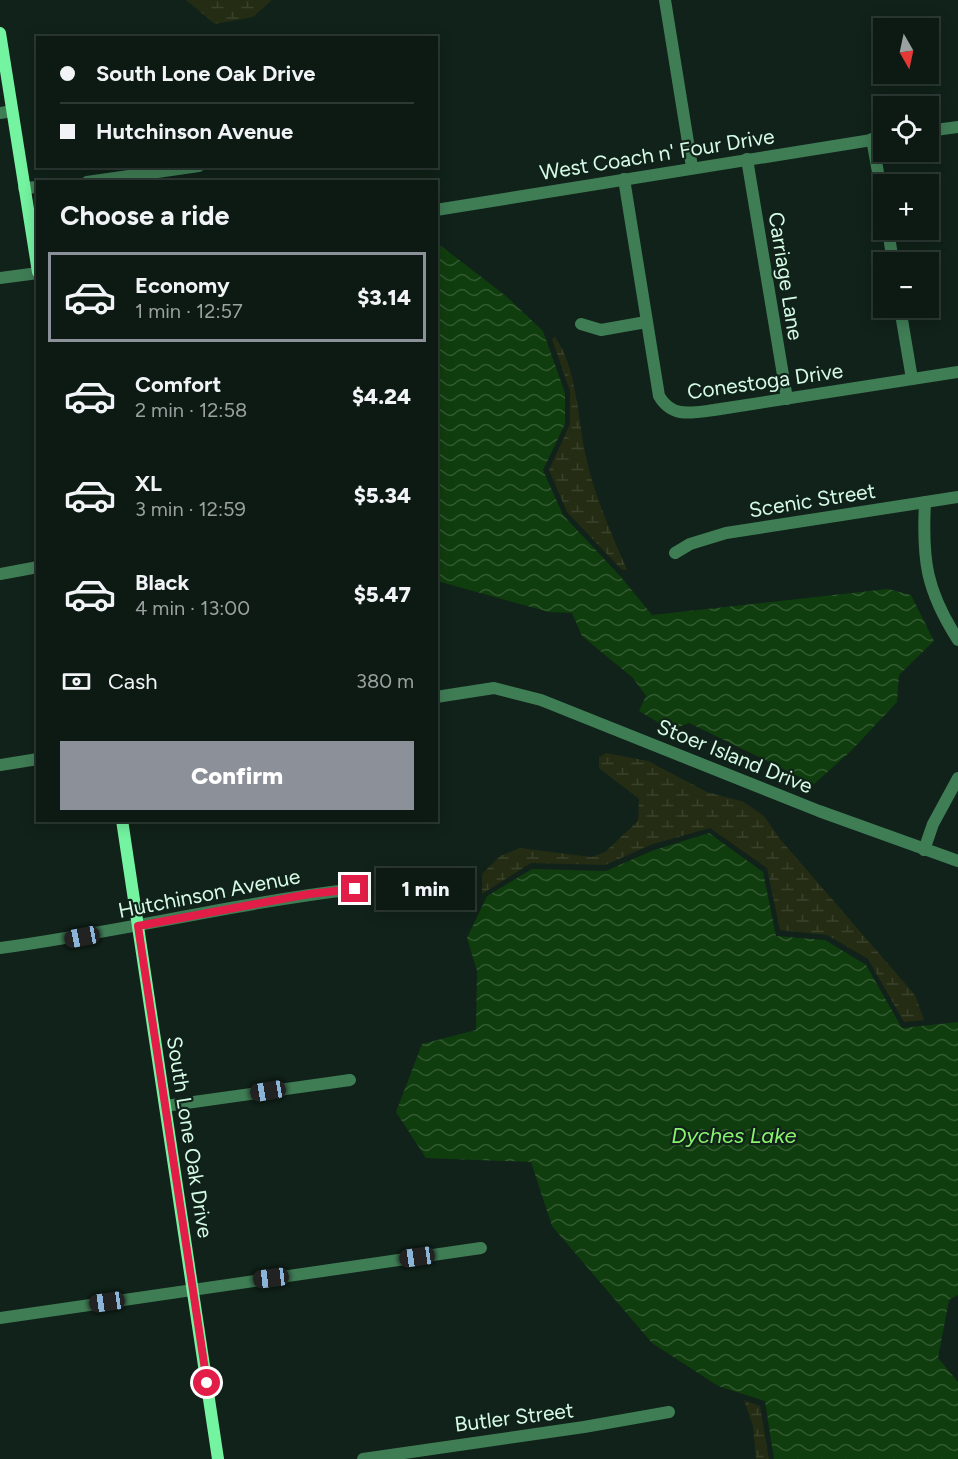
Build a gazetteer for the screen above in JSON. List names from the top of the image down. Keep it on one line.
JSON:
{"streets":{"street":["West Coach n' Four Drive","Carriage Lane","Conestoga Drive","Scenic Street","Stoer Island Drive","Hutchinson Avenue","South Lone Oak Drive","Butler Street"]},"crossings":[["West Coach n' Four Drive","Carriage Lane"],["West Coach n' Four Drive","Conestoga Drive"],["Carriage Lane","Conestoga Drive"],["Hutchinson Avenue","South Lone Oak Drive"]],"water":["Dyches Lake"],"north":"bottom","page":{"map_buttons":["+","−"],"banner":["South Lone Oak Drive","Hutchinson Avenue"],"heading":"Choose a ride","list":[{"name":"Economy","note":"1 min · 12:57","value":"$3.14"},{"name":"Comfort","note":"2 min · 12:58","value":"$4.24"},{"name":"XL","note":"3 min · 12:59","value":"$5.34"},{"name":"Black","note":"4 min · 13:00","value":"$5.47"}],"pay":["Cash","380 m"],"buttons":"Confirm","bubble":"1 min"}}
